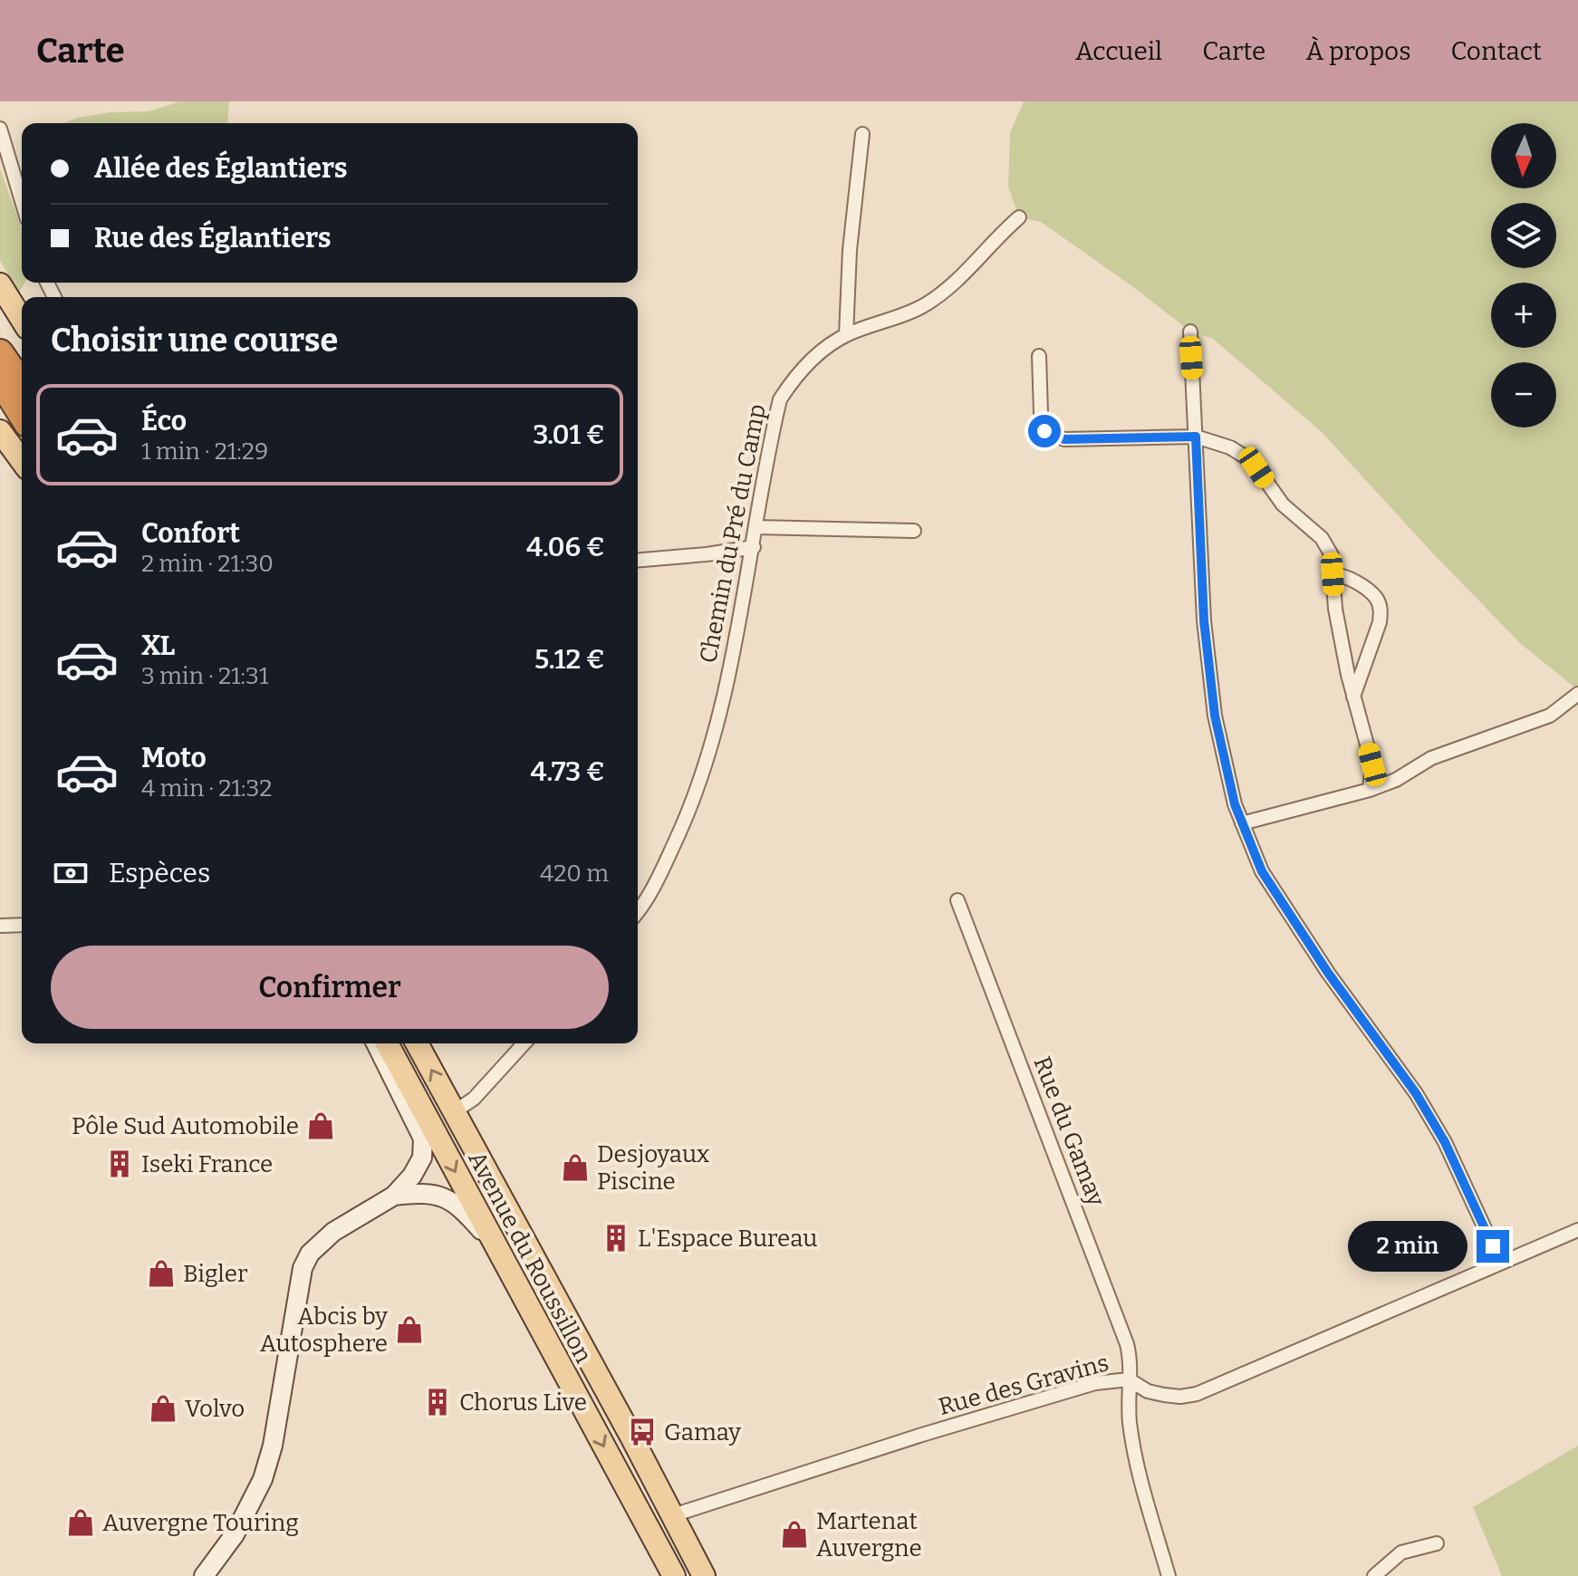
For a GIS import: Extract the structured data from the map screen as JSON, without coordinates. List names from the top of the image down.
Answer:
{
  "streets": {
    "main road": ["Avenue du Roussillon"],
    "street": ["Chemin du Pré du Camp", "Rue du Gamay", "Rue des Gravins"]
  },
  "crossings": [
    ["Rue du Gamay", "Rue des Gravins"],
    ["Avenue du Roussillon", "Rue des Gravins"]
  ],
  "places": {
    "shop": [
      "Pôle Sud Automobile",
      "Desjoyaux Piscine",
      "Bigler",
      "Abcis by Autosphere",
      "Volvo",
      "Auvergne Touring",
      "Martenat Auvergne"
    ],
    "building": ["Iseki France", "L'Espace Bureau", "Chorus Live"],
    "bus stop": ["Gamay"]
  },
  "north": "bottom",
  "page": {
    "header": "Carte",
    "nav": [
      "Accueil",
      "Carte",
      "À propos",
      "Contact"
    ],
    "map_buttons": ["+", "−"],
    "banner": ["Allée des Églantiers", "Rue des Églantiers"],
    "heading": "Choisir une course",
    "list": [
      {
        "name": "Éco",
        "note": "1 min · 21:29",
        "value": "3.01 €"
      },
      {
        "name": "Confort",
        "note": "2 min · 21:30",
        "value": "4.06 €"
      },
      {
        "name": "XL",
        "note": "3 min · 21:31",
        "value": "5.12 €"
      },
      {
        "name": "Moto",
        "note": "4 min · 21:32",
        "value": "4.73 €"
      }
    ],
    "pay": ["Espèces", "420 m"],
    "buttons": "Confirmer",
    "bubble": "2 min"
  }
}
